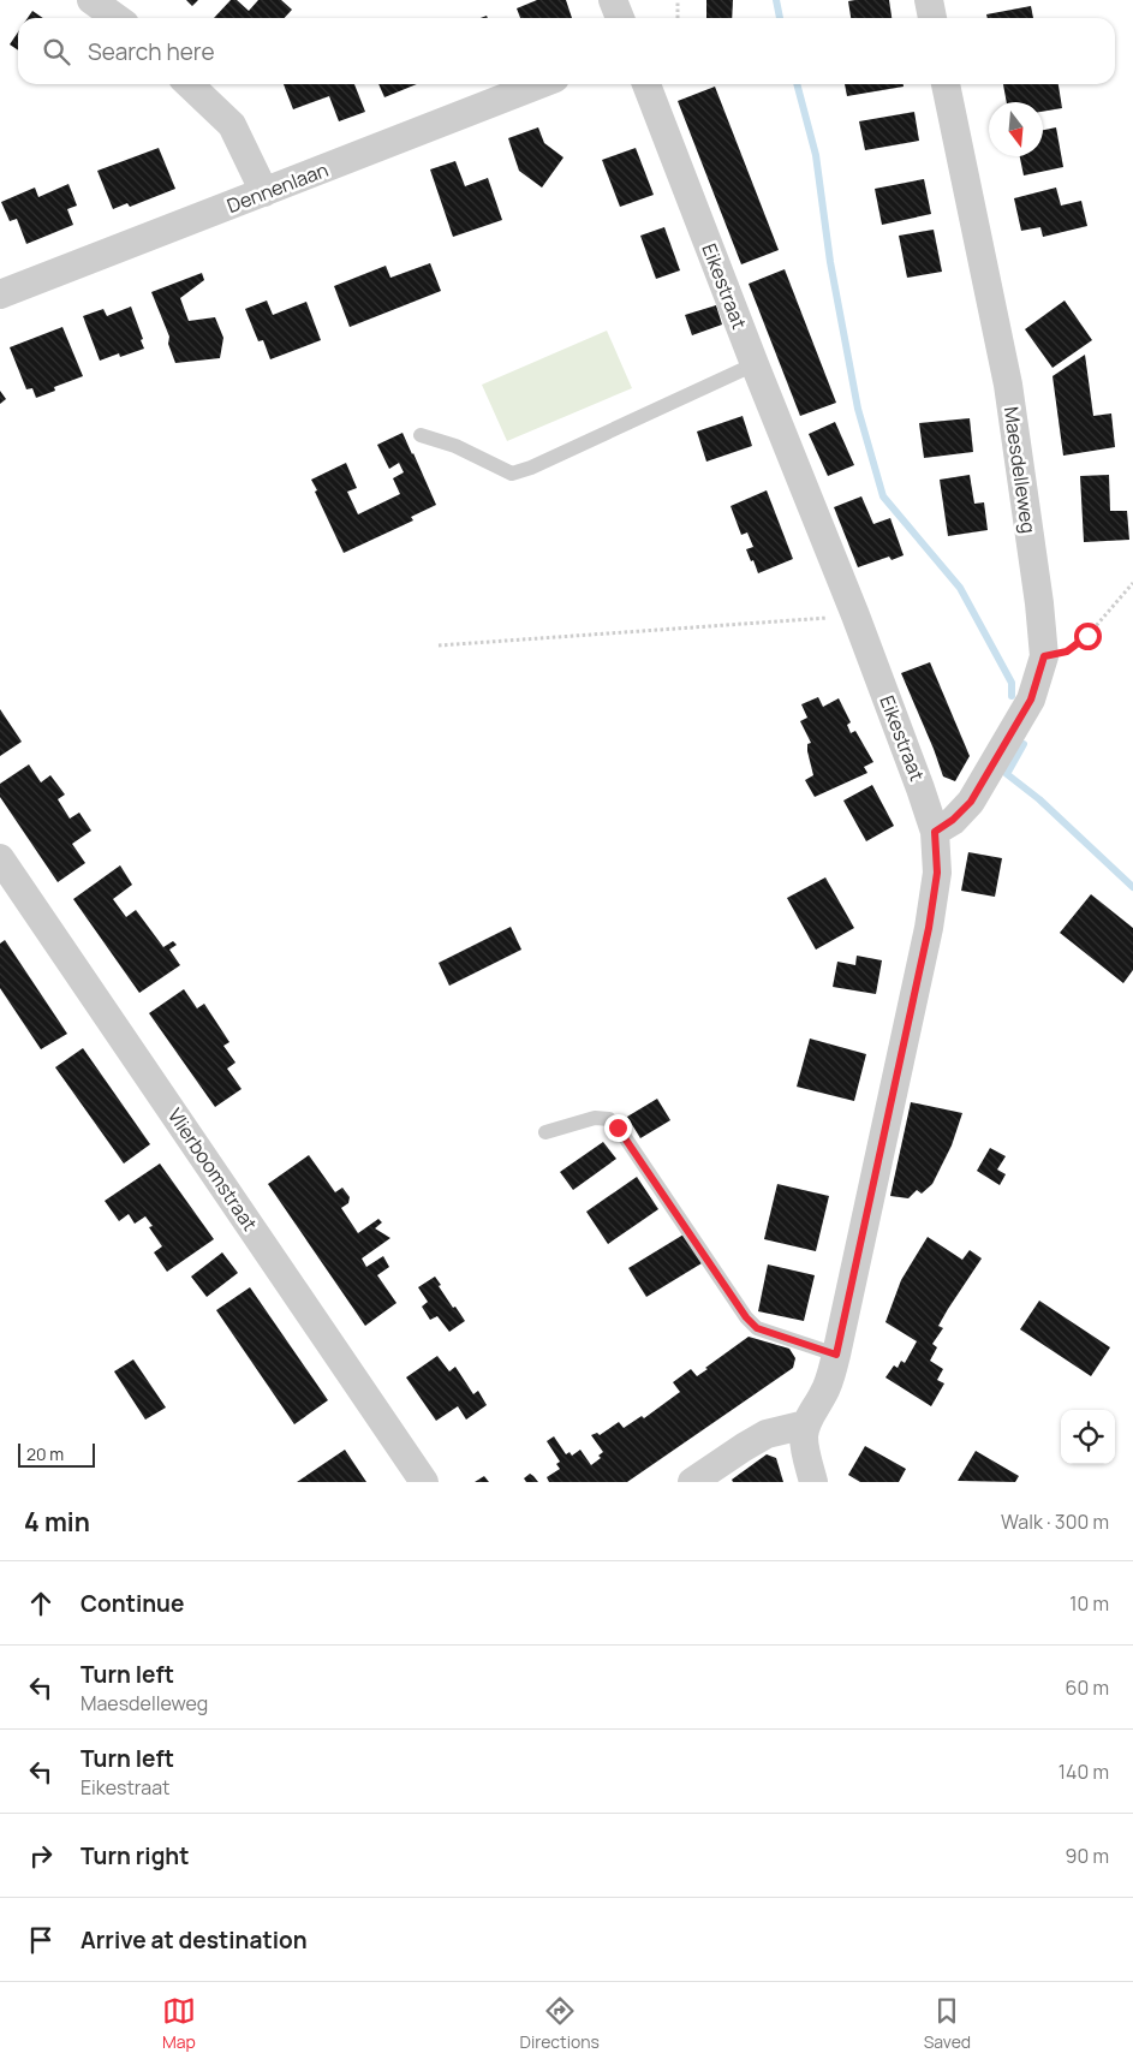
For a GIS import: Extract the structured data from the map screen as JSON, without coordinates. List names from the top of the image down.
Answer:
{
  "streets": {
    "street": [
      "Dennenlaan",
      "Eikestraat",
      "Maesdelleweg",
      "Vlierboomstraat"
    ]
  },
  "crossings": [
    ["Eikestraat", "Maesdelleweg"]
  ],
  "scale_bar": "20 m",
  "north": "bottom",
  "page": {
    "search": "Search here",
    "scale": "20 m",
    "heading": ["4 min", "Walk · 300 m"],
    "list": [
      ["Continue", "10 m"],
      ["Turn left", "Maesdelleweg", "60 m"],
      ["Turn left", "Eikestraat", "140 m"],
      ["Turn right", "90 m"],
      "Arrive at destination"
    ],
    "nav": ["Map", "Directions", "Saved"]
  }
}
